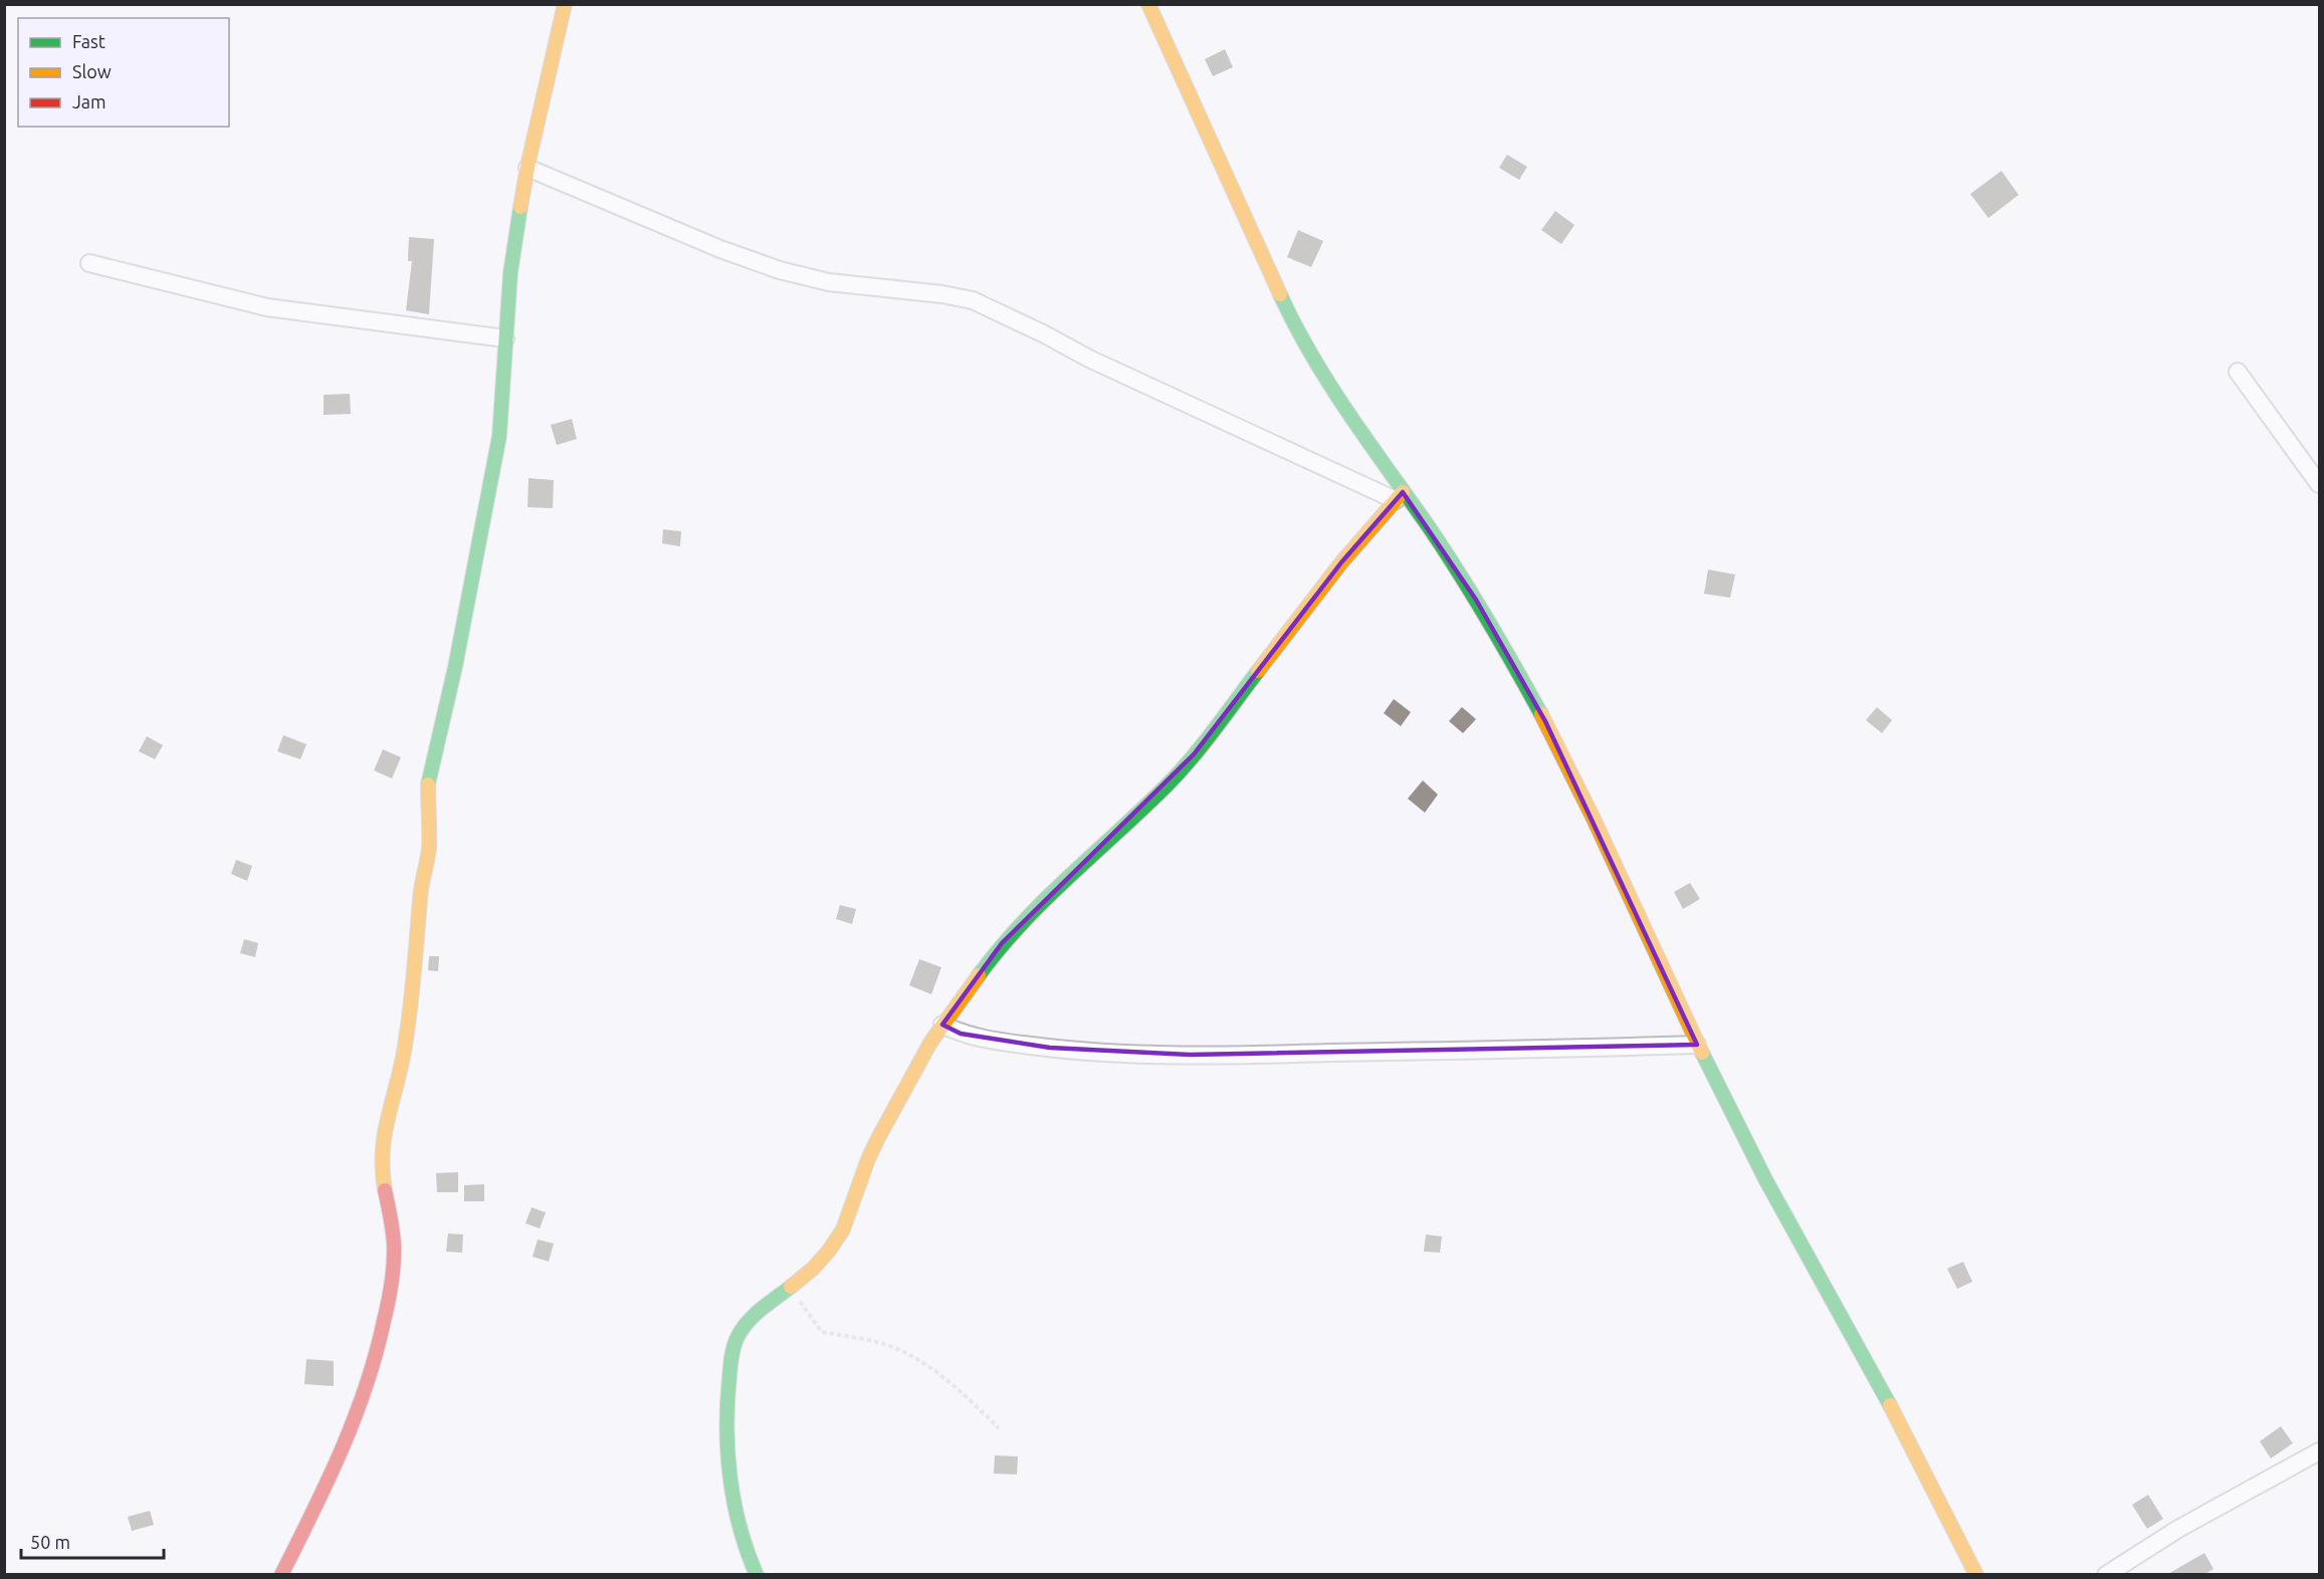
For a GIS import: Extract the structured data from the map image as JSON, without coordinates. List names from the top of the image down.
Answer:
{
  "legend": ["Fast", "Slow", "Jam"],
  "scale_bar": "50 m"
}
